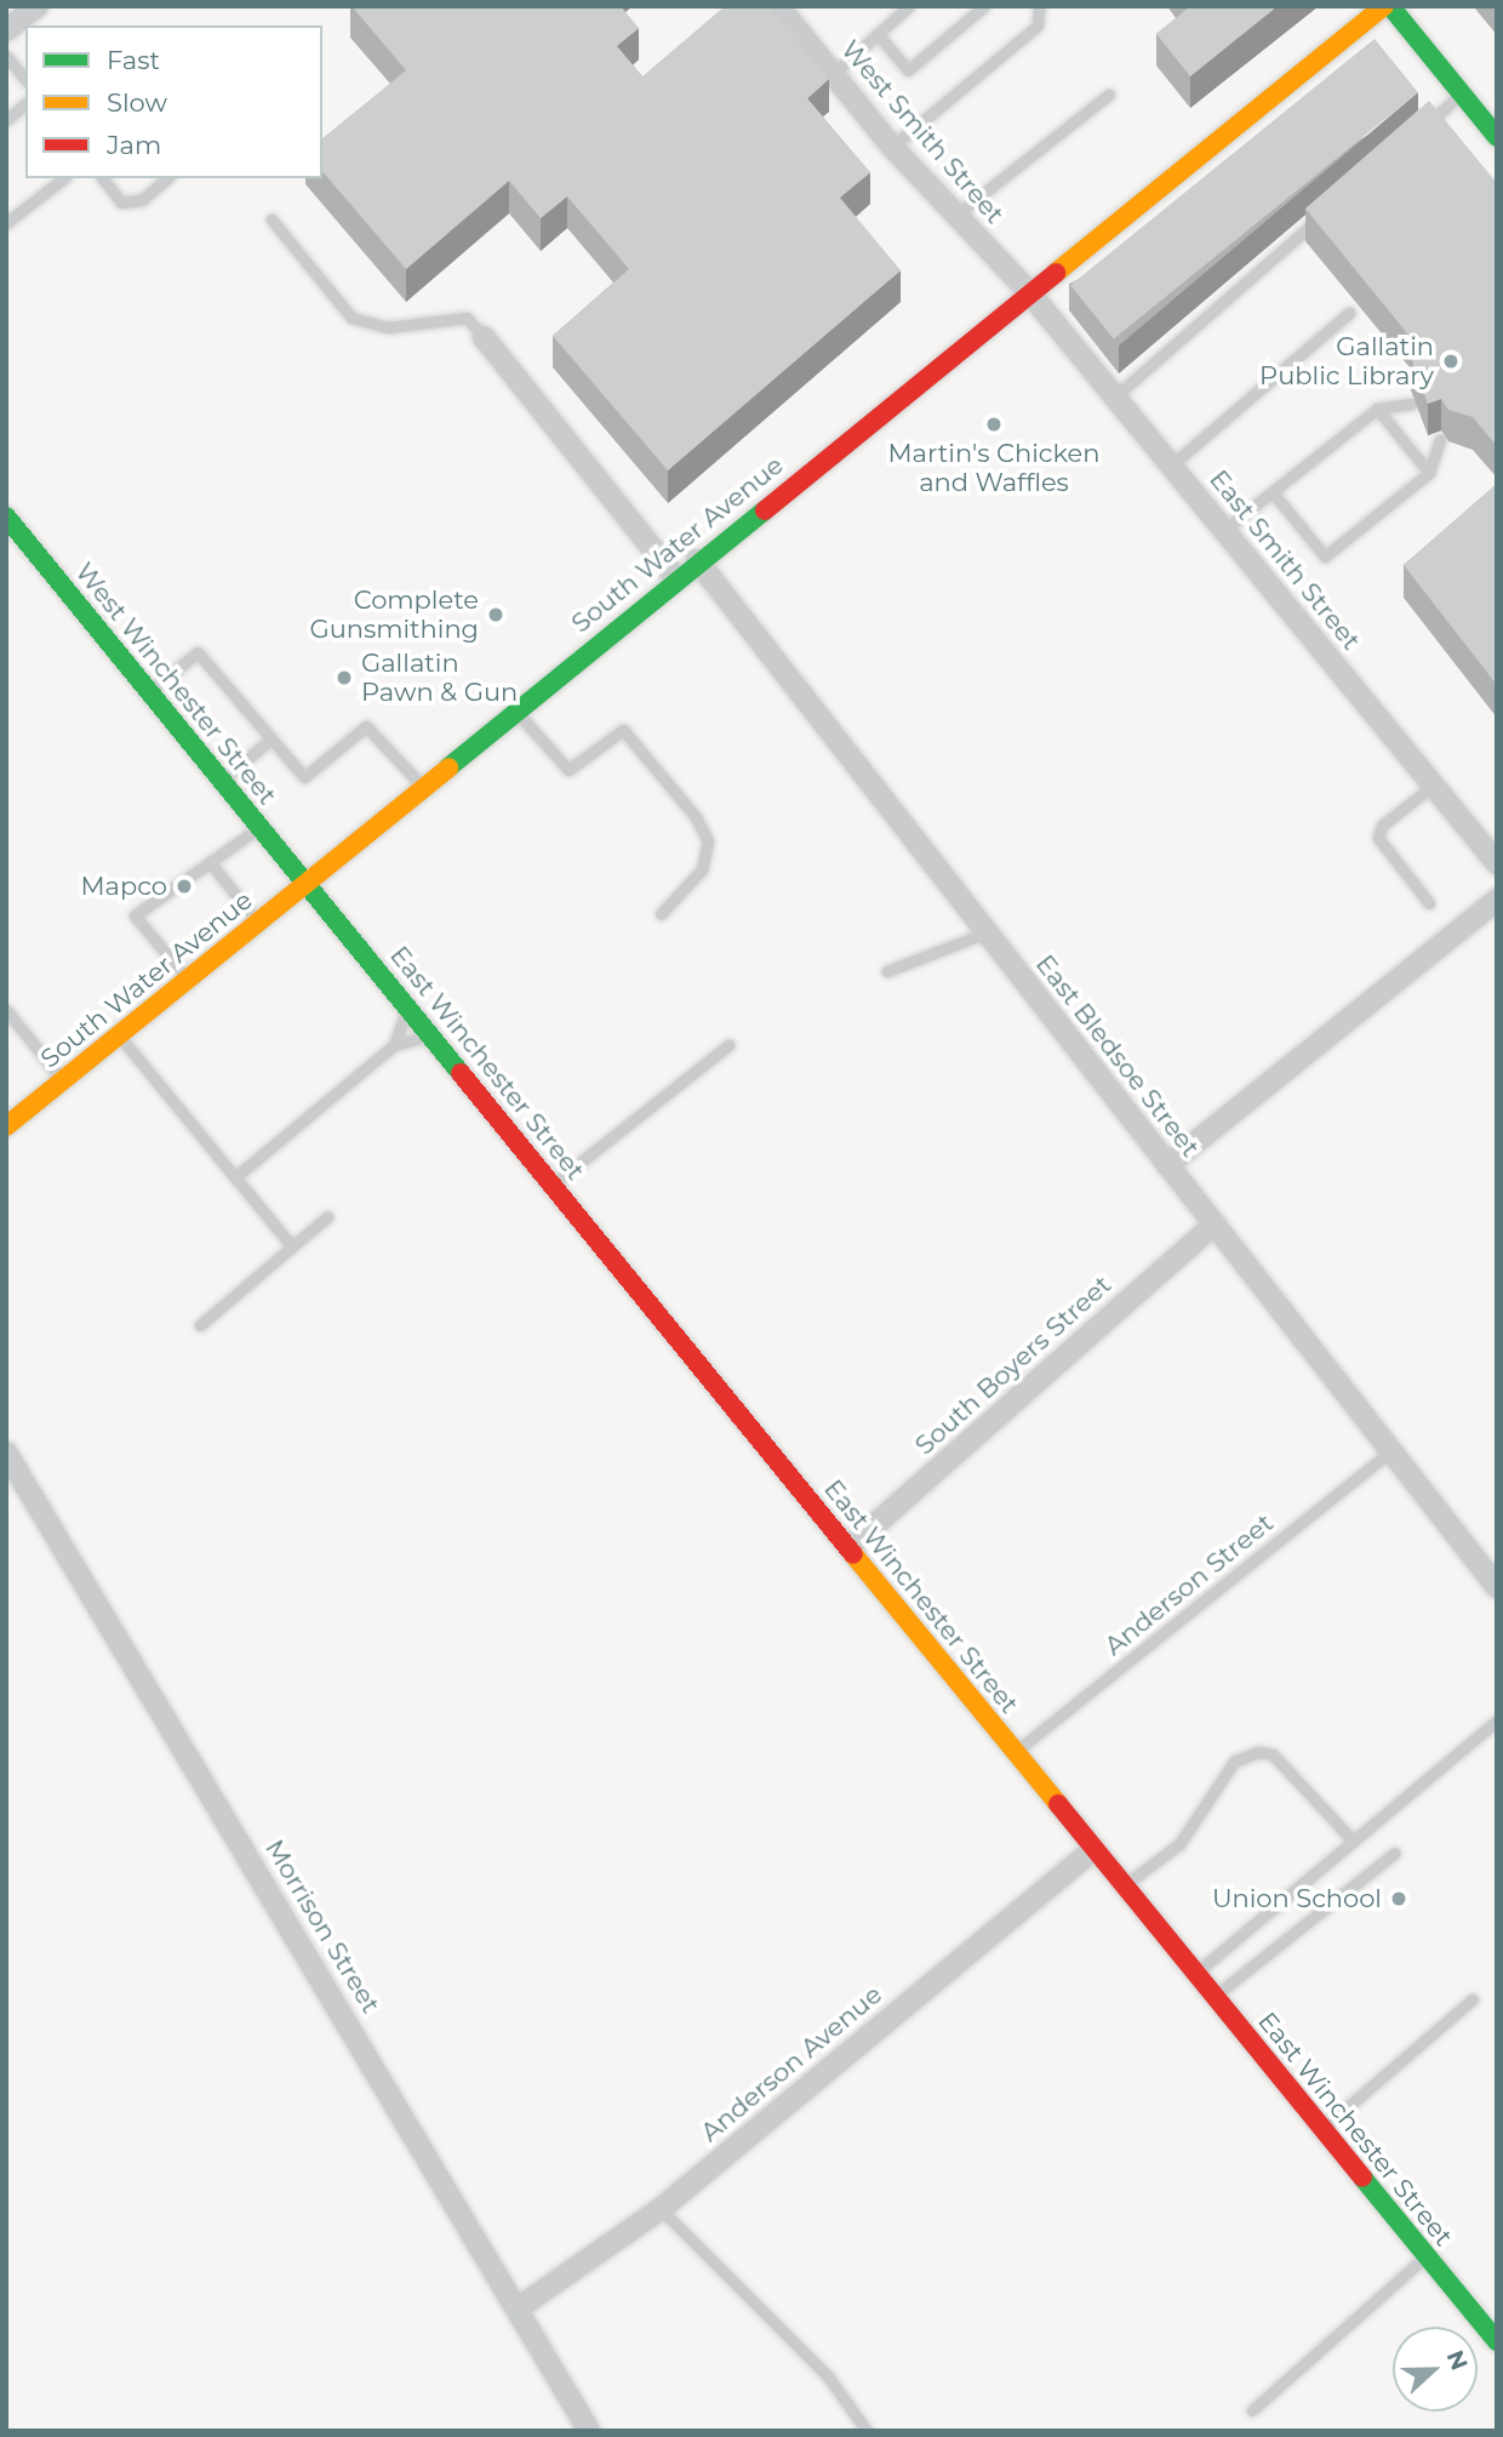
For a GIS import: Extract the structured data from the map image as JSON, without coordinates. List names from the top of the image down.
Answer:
{
  "streets": {
    "street": [
      "West Smith Street",
      "South Water Avenue",
      "East Smith Street",
      "West Winchester Street",
      "East Bledsoe Street",
      "East Winchester Street",
      "South Boyers Street",
      "Morrison Street",
      "Anderson Avenue"
    ],
    "lane": ["Anderson Street"]
  },
  "crossings": [
    ["West Smith Street", "South Water Avenue"],
    ["West Smith Street", "East Smith Street"],
    ["South Water Avenue", "East Smith Street"],
    ["South Water Avenue", "West Winchester Street"],
    ["South Water Avenue", "East Bledsoe Street"],
    ["South Water Avenue", "East Winchester Street"],
    ["West Winchester Street", "East Winchester Street"],
    ["East Bledsoe Street", "South Boyers Street"],
    ["East Bledsoe Street", "Anderson Street"],
    ["East Winchester Street", "South Boyers Street"],
    ["East Winchester Street", "Anderson Street"],
    ["East Winchester Street", "Anderson Avenue"],
    ["Morrison Street", "Anderson Avenue"]
  ],
  "places": [
    "Gallatin Public Library",
    "Martin's Chicken and Waffles",
    "Complete Gunsmithing",
    "Gallatin Pawn & Gun",
    "Mapco",
    "Union School"
  ],
  "legend": ["Fast", "Slow", "Jam"],
  "north": "right"
}
